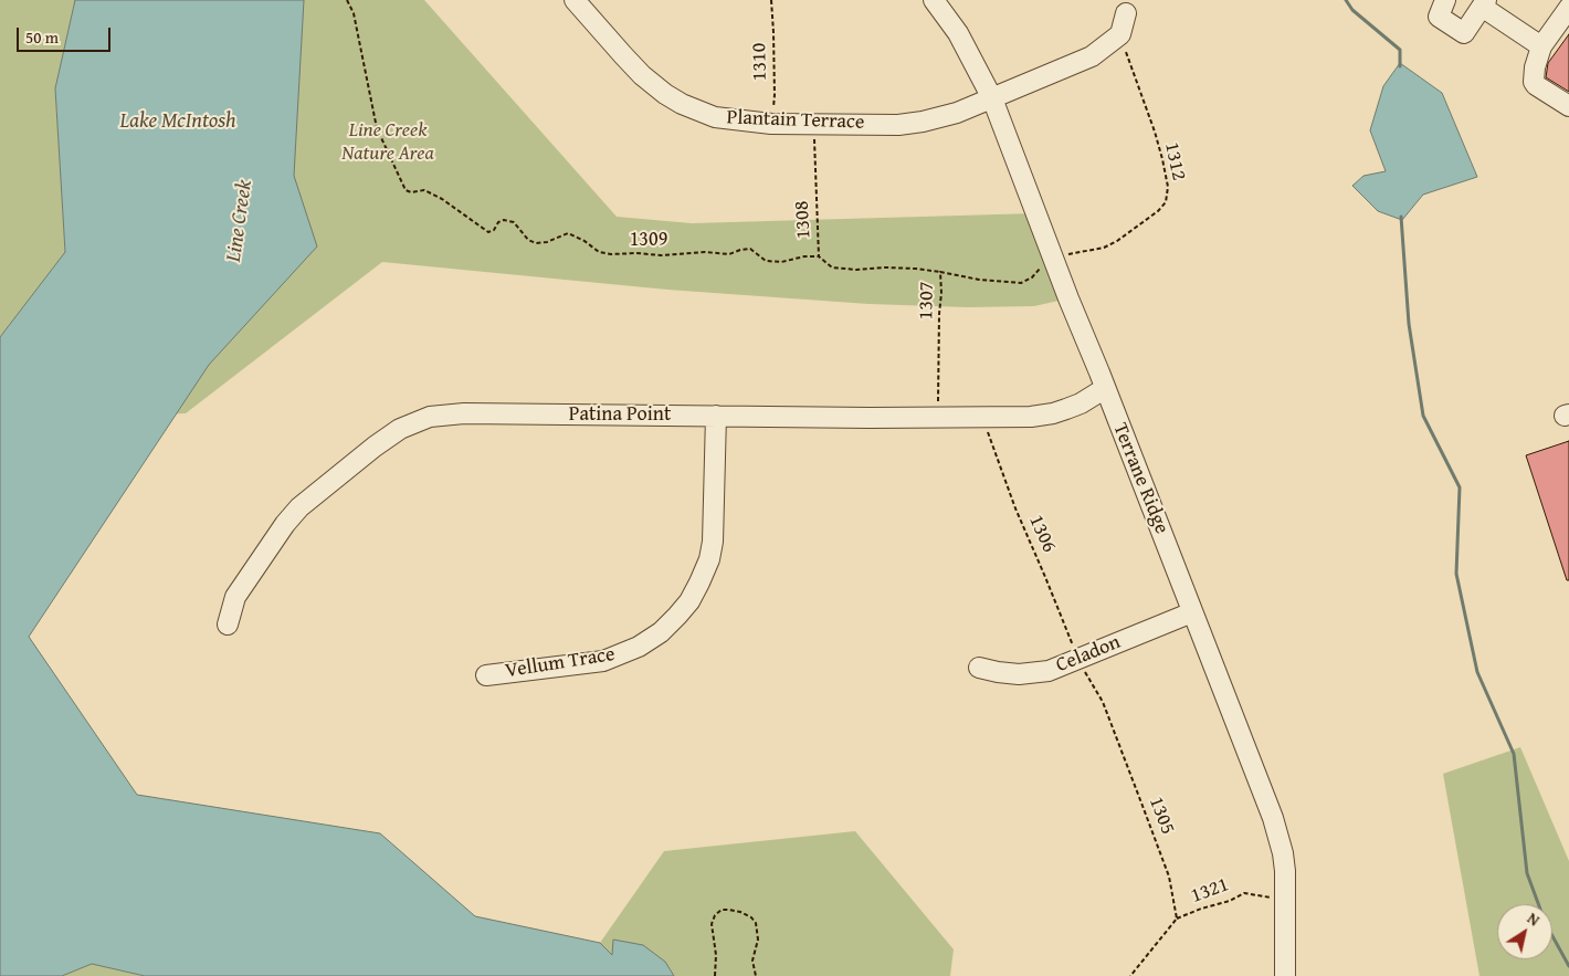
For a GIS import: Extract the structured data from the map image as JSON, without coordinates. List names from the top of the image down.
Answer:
{
  "streets": {
    "street": [
      "Plantain Terrace",
      "Patina Point",
      "Terrane Ridge",
      "Celadon",
      "Vellum Trace"
    ],
    "path": [
      "1310",
      "1312",
      "1308",
      "1309",
      "1307",
      "1306",
      "1305",
      "1321"
    ]
  },
  "crossings": [
    ["1310", "Plantain Terrace"],
    ["Plantain Terrace", "1312"],
    ["Plantain Terrace", "1308"],
    ["Plantain Terrace", "Terrane Ridge"],
    ["1312", "1307"],
    ["1312", "Terrane Ridge"],
    ["1308", "1309"],
    ["1308", "1307"],
    ["1307", "Patina Point"],
    ["1307", "Terrane Ridge"],
    ["Patina Point", "Terrane Ridge"],
    ["Patina Point", "1306"],
    ["Patina Point", "Vellum Trace"],
    ["Terrane Ridge", "Celadon"],
    ["Terrane Ridge", "1321"],
    ["1306", "Celadon"],
    ["1306", "1305"],
    ["Celadon", "1305"],
    ["1305", "1321"]
  ],
  "water": ["Lake McIntosh", "Line Creek"],
  "parks": ["Line Creek Nature Area"],
  "scale_bar": "50 m",
  "north": "top right"
}
